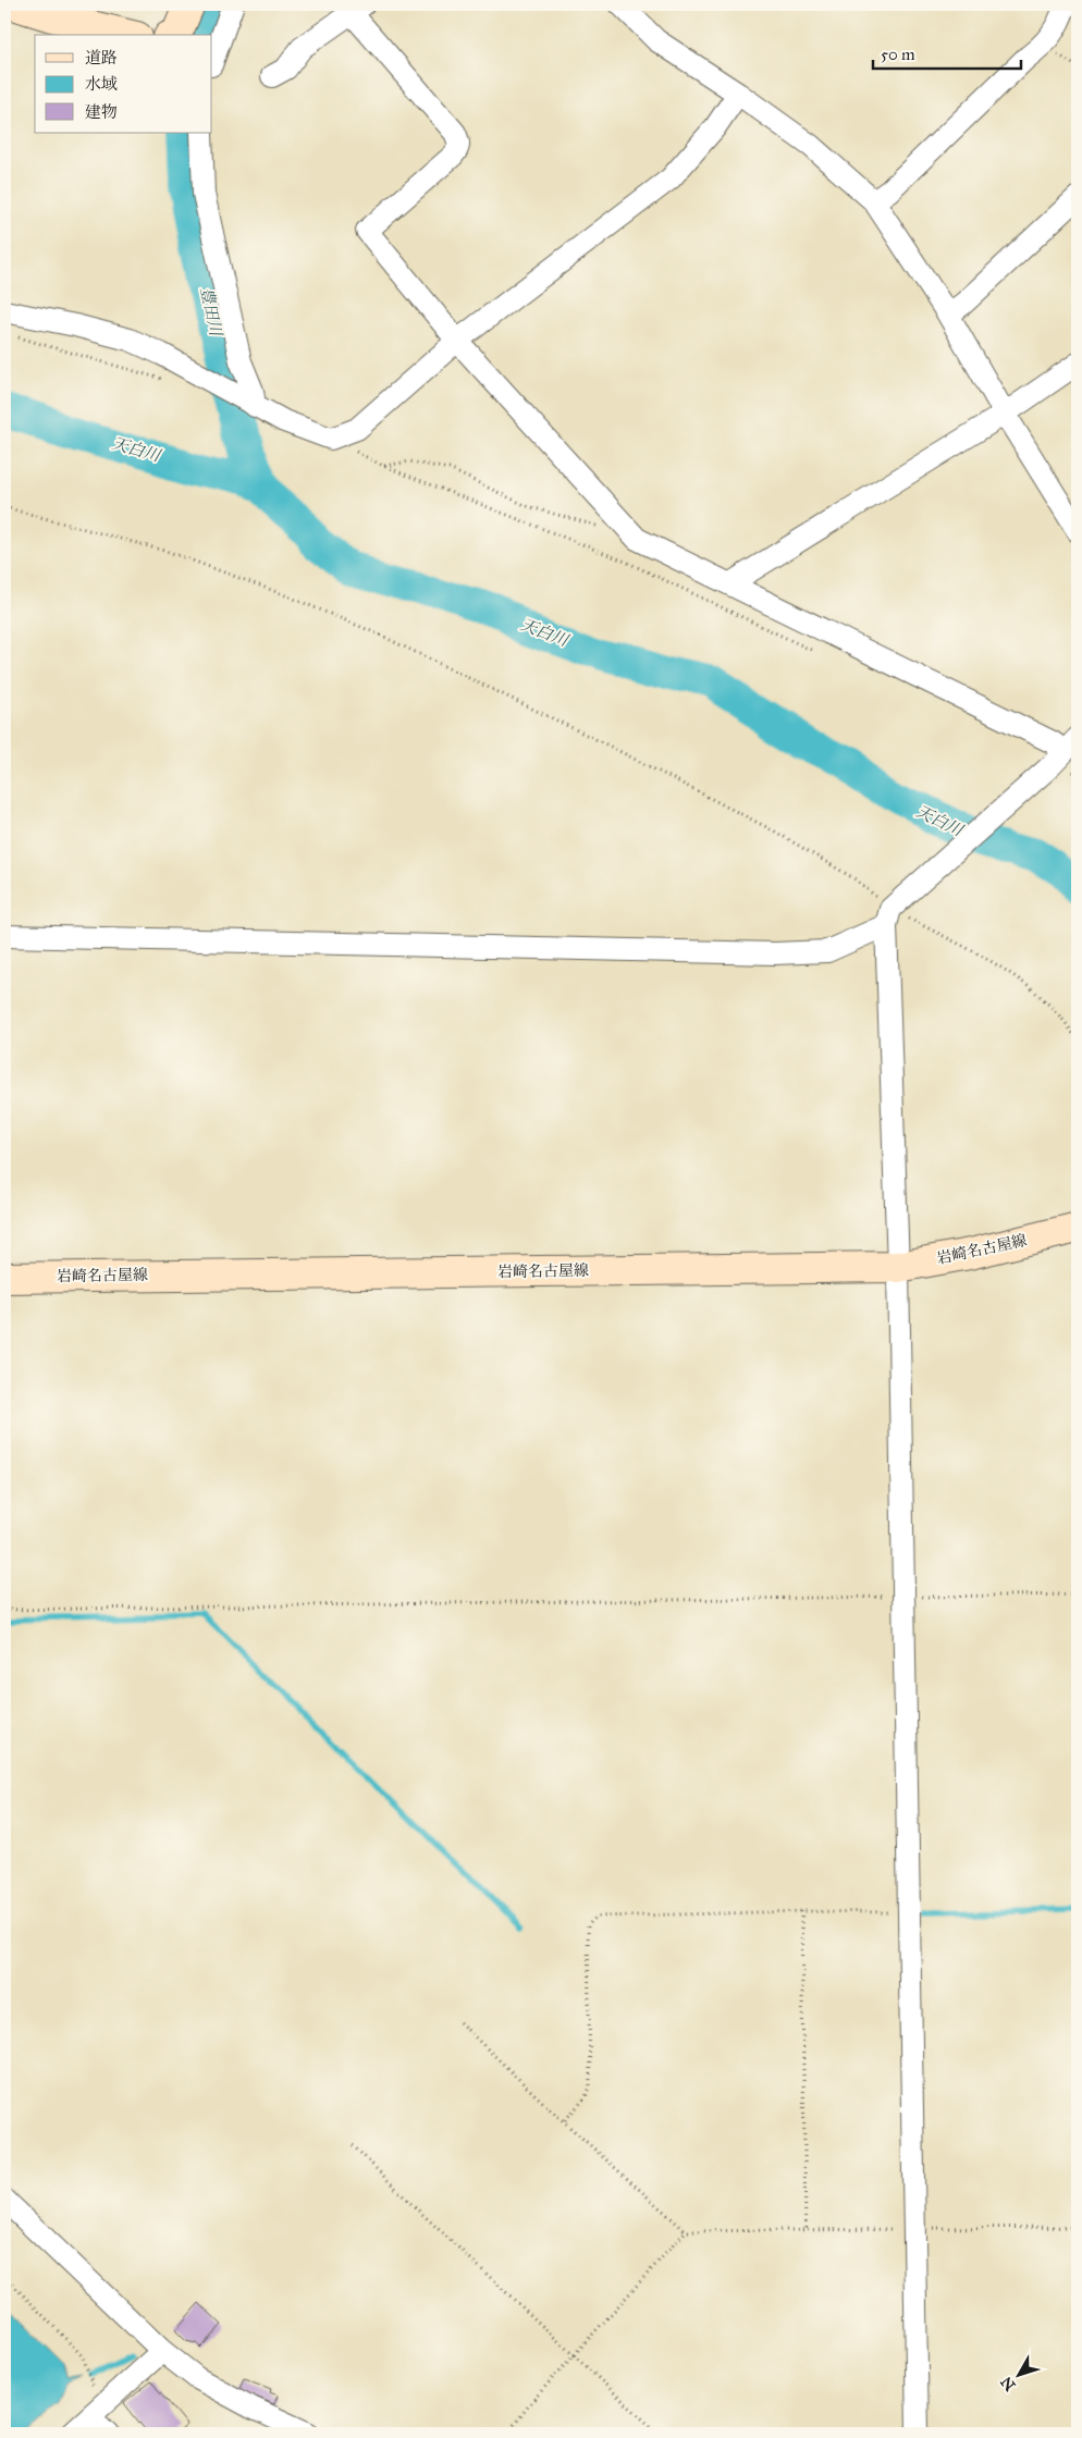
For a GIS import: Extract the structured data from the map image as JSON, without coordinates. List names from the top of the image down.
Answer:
{
  "streets": {
    "main road": ["岩崎名古屋線"]
  },
  "water": ["豊田川", "天白川"],
  "legend": ["道路", "水域", "建物"],
  "scale_bar": "50 m",
  "north": "bottom left"
}
